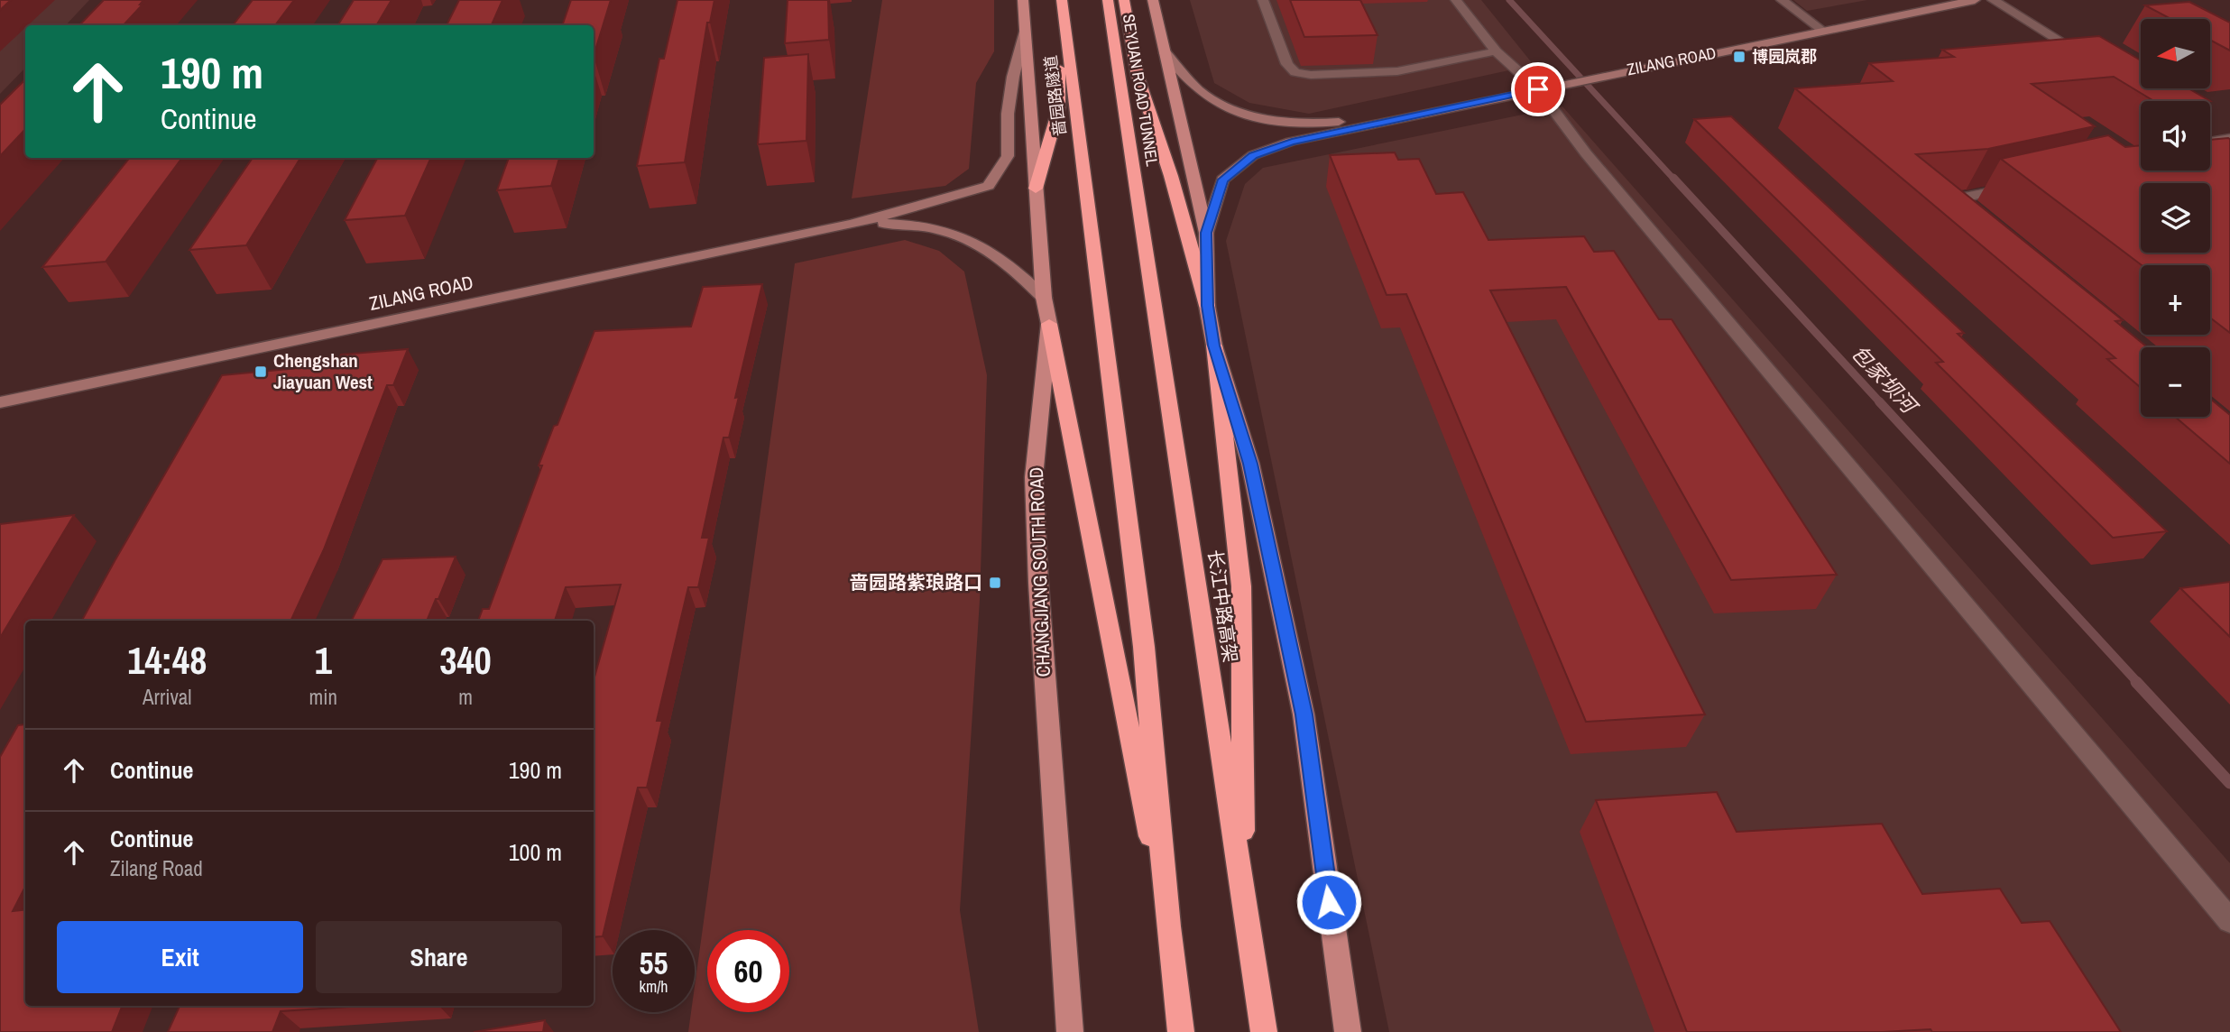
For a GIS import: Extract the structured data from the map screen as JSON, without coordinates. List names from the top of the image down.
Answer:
{
  "streets": {
    "highway": ["SEYUAN ROAD TUNNEL", "啬园路隧道", "长江中路高架"],
    "main road": ["CHANGJIANG SOUTH ROAD"],
    "street": ["ZILANG ROAD"]
  },
  "crossings": [
    ["SEYUAN ROAD TUNNEL", "长江中路高架"]
  ],
  "water": ["包家坝河"],
  "places": {
    "transit": ["博园岚郡", "Chengshan Jiayuan West", "啬园路紫琅路口"]
  },
  "north": "left",
  "page": {
    "map_buttons": ["+", "−"],
    "turn": ["190 m", "Continue"],
    "eta": [
      "14:48",
      "Arrival",
      "1",
      "min",
      "340",
      "m"
    ],
    "list": [
      {
        "name": "Continue",
        "value": "190 m"
      },
      {
        "name": "Continue",
        "note": "Zilang Road",
        "value": "100 m"
      }
    ],
    "buttons": ["Exit", "Share"],
    "speed": "55 km/h",
    "limit": "60"
  }
}
